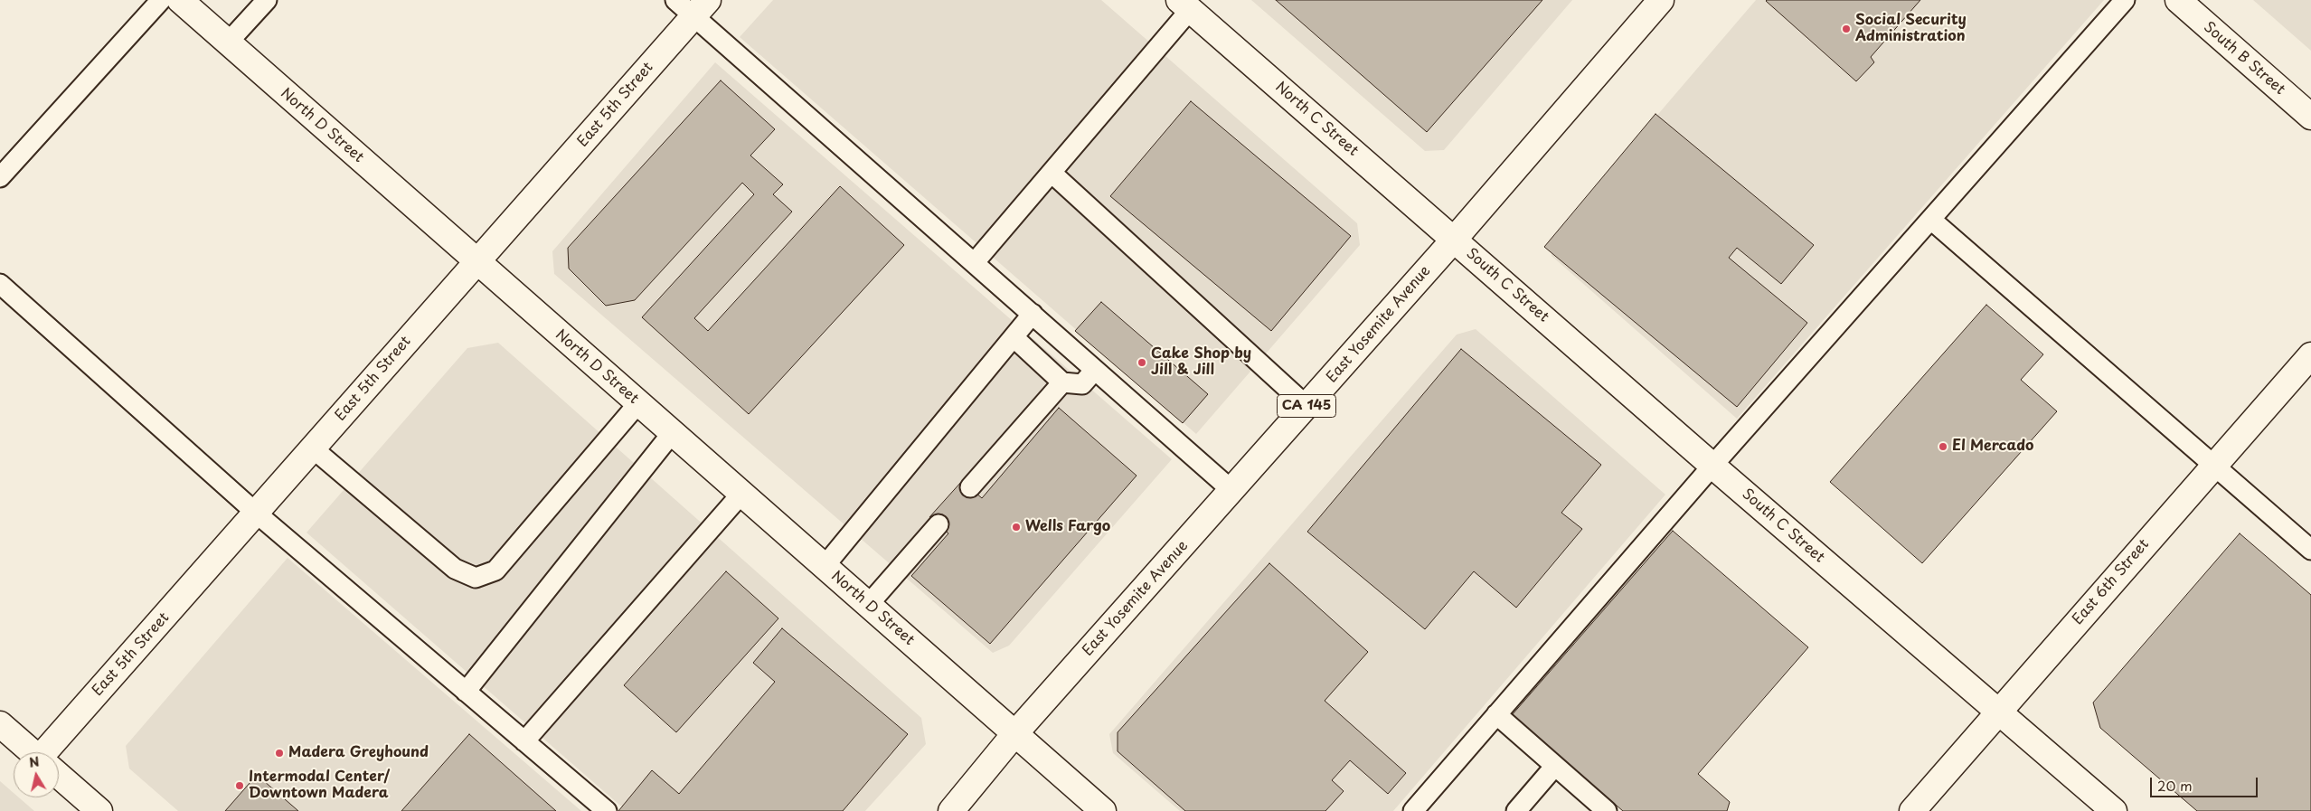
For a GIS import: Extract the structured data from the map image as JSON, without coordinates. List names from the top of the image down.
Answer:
{
  "streets": {
    "street": [
      "South B Street",
      "East 5th Street",
      "North C Street",
      "North D Street",
      "South C Street",
      "East Yosemite Avenue",
      "CA 145",
      "East 6th Street"
    ]
  },
  "crossings": [
    ["East 5th Street", "North D Street"],
    ["North C Street", "South C Street"],
    ["North C Street", "East Yosemite Avenue"],
    ["North D Street", "East Yosemite Avenue"],
    ["South C Street", "East Yosemite Avenue"],
    ["South C Street", "East 6th Street"]
  ],
  "places": [
    "Social Security Administration",
    "Cake Shop by Jill & Jill",
    "El Mercado",
    "Wells Fargo",
    "Madera Greyhound",
    "Intermodal Center/ Downtown Madera"
  ],
  "scale_bar": "20 m",
  "north": "top"
}
